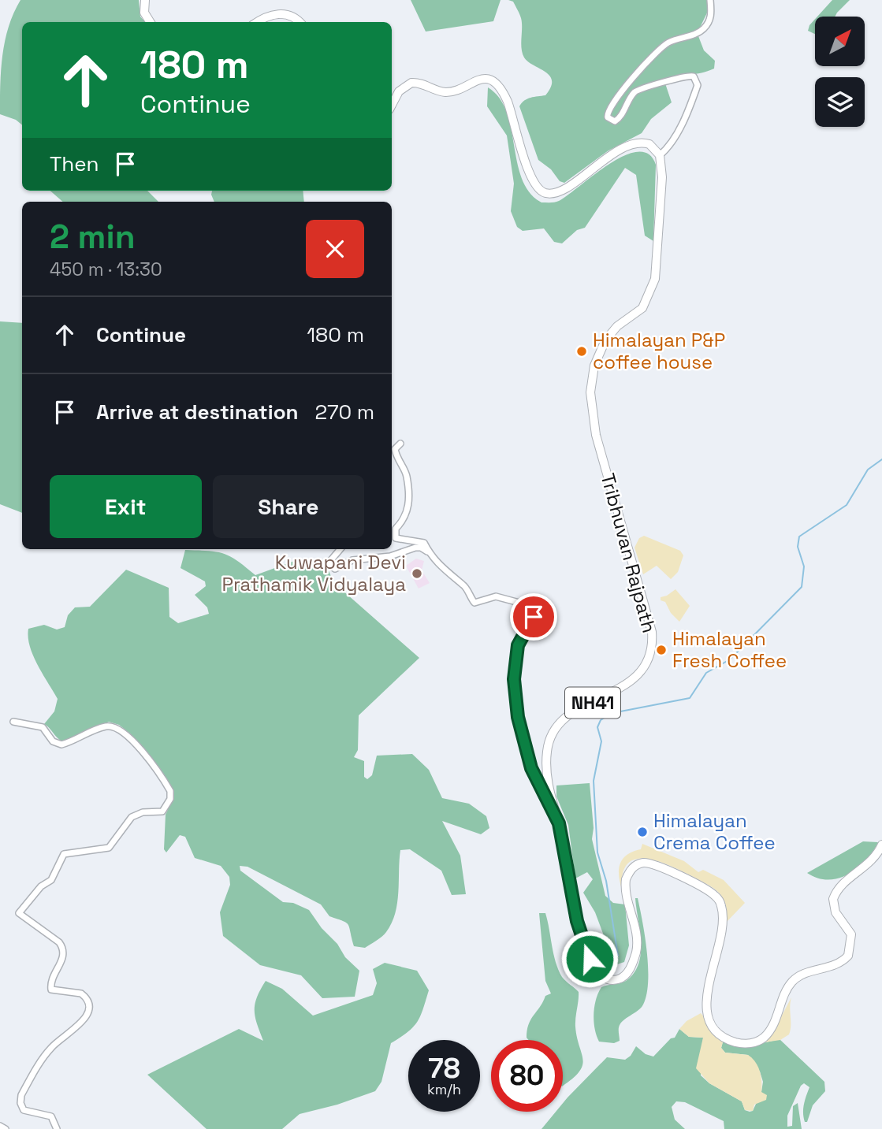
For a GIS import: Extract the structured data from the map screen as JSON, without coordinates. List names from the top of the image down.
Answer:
{
  "streets": {
    "highway": ["Tribhuvan Rajpath", "NH41"]
  },
  "places": [
    "Himalayan P&P coffee house",
    "Kuwapani Devi Prathamik Vidyalaya",
    "Himalayan Fresh Coffee",
    "Himalayan Crema Coffee"
  ],
  "north": "top right",
  "page": {
    "turn": ["180 m", "Continue"],
    "then": "Then",
    "heading": ["2 min", "450 m · 13:30"],
    "list": [
      {
        "name": "Continue",
        "value": "180 m"
      },
      {
        "name": "Arrive at destination",
        "value": "270 m"
      }
    ],
    "buttons": ["Exit", "Share"],
    "speed": "78 km/h",
    "limit": "80"
  }
}
